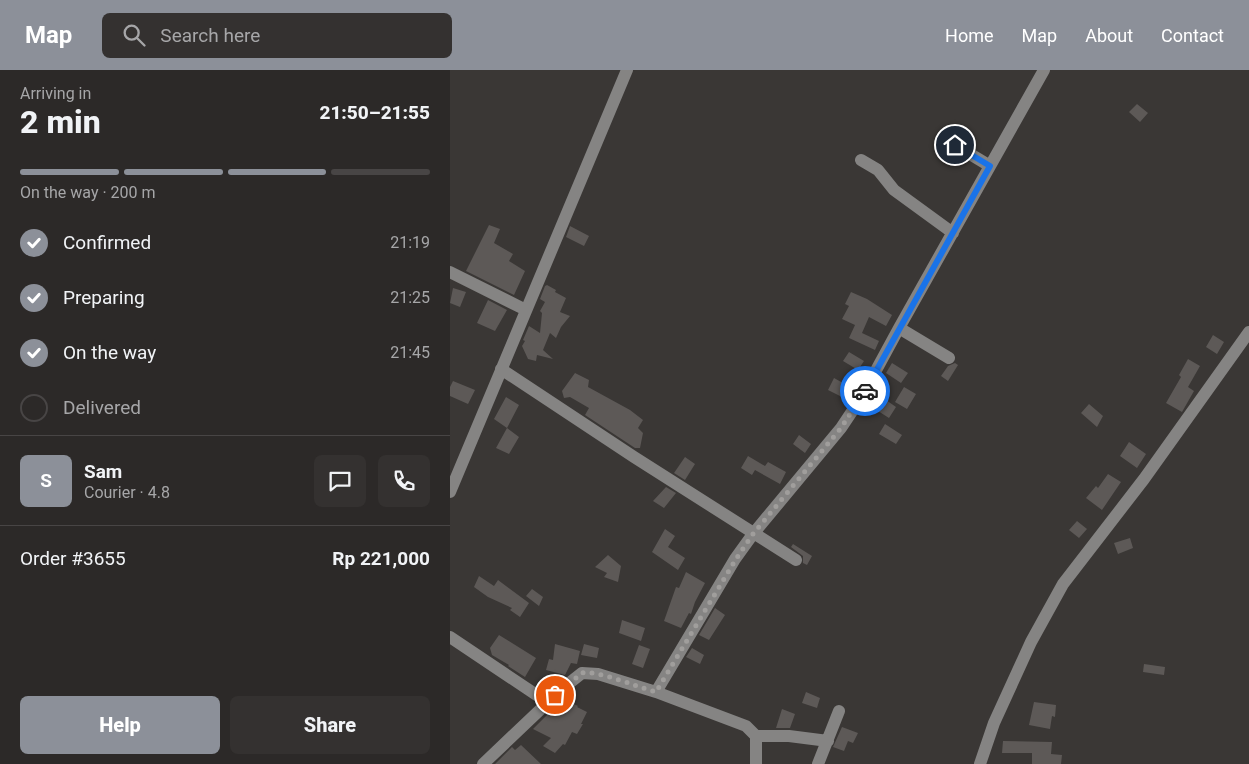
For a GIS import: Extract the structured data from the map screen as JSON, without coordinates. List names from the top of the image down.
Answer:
{
  "page": {
    "header": "Map",
    "search": "Search here",
    "nav": [
      "Home",
      "Map",
      "About",
      "Contact"
    ],
    "heading": ["2 min", "Arriving in", "21:50–21:55"],
    "panel": [
      "Sam",
      "Courier · 4.8",
      "Order #3655",
      "Rp 221,000"
    ],
    "bar": "On the way · 200 m",
    "list": [
      ["Confirmed", "21:19"],
      ["Preparing", "21:25"],
      ["On the way", "21:45"],
      "Delivered"
    ],
    "round": "S",
    "buttons": ["Help", "Share"]
  }
}
